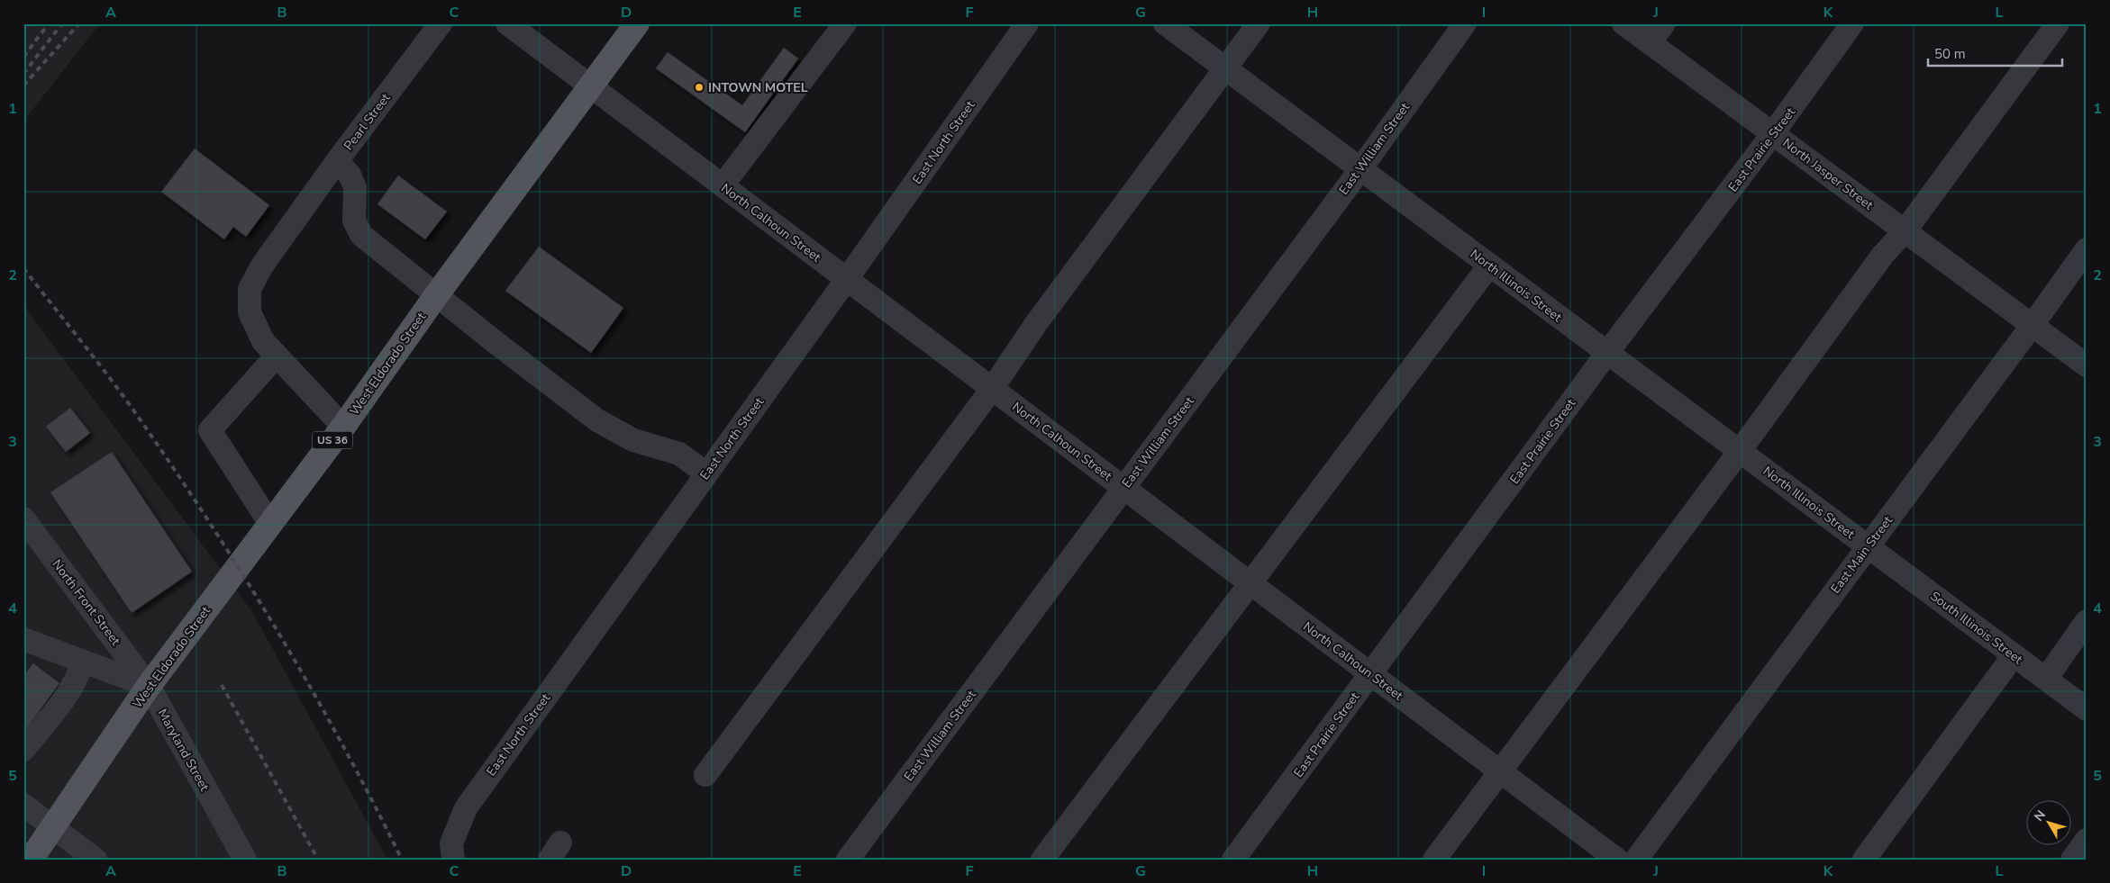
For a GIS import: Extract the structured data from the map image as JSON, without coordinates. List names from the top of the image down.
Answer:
{
  "streets": {
    "main road": ["West Eldorado Street", "US 36"],
    "street": [
      "Pearl Street",
      "East North Street",
      "East William Street",
      "East Prairie Street",
      "North Jasper Street",
      "North Calhoun Street",
      "North Illinois Street",
      "East Main Street",
      "North Front Street",
      "South Illinois Street",
      "Maryland Street"
    ]
  },
  "crossings": [
    ["Pearl Street", "West Eldorado Street"],
    ["East North Street", "North Calhoun Street"],
    ["East William Street", "North Calhoun Street"],
    ["East William Street", "North Illinois Street"],
    ["East Prairie Street", "North Jasper Street"],
    ["East Prairie Street", "North Calhoun Street"],
    ["East Prairie Street", "North Illinois Street"],
    ["North Jasper Street", "East Main Street"],
    ["North Calhoun Street", "West Eldorado Street"],
    ["North Illinois Street", "East Main Street"],
    ["North Illinois Street", "South Illinois Street"],
    ["West Eldorado Street", "North Front Street"],
    ["West Eldorado Street", "Maryland Street"],
    ["East Main Street", "South Illinois Street"],
    ["North Front Street", "Maryland Street"]
  ],
  "places": ["INTOWN MOTEL"],
  "scale_bar": "50 m",
  "north": "top left",
  "grid": {
    "columns": [
      "A",
      "B",
      "C",
      "D",
      "E",
      "F",
      "G",
      "H",
      "I",
      "J",
      "K",
      "L"
    ],
    "rows": [
      "1",
      "2",
      "3",
      "4",
      "5"
    ]
  }
}
